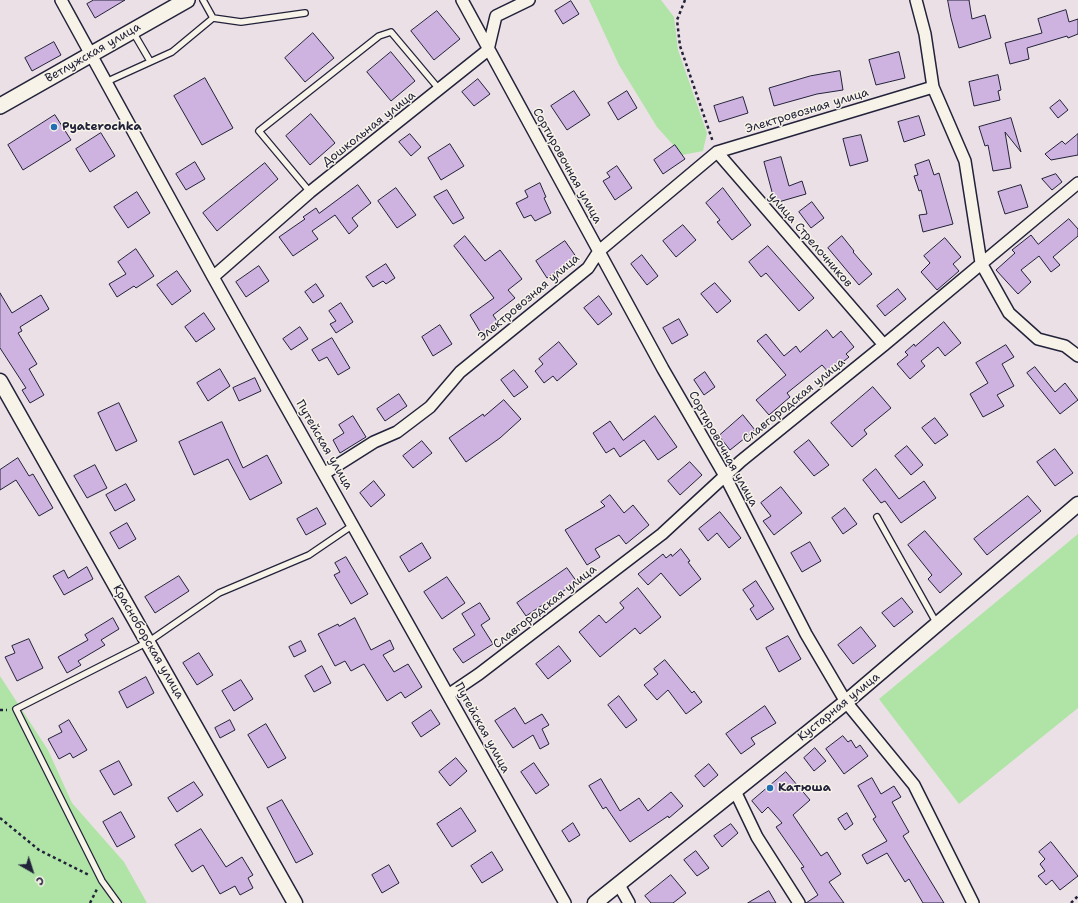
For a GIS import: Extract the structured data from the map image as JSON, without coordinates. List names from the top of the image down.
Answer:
{
  "streets": {
    "main road": ["Ветлужская улица"],
    "street": [
      "Электровозная улица",
      "Дошкольная улица",
      "Сортировочная улица",
      "улица Стрелочников",
      "Славгородская улица",
      "Путейская улица",
      "Красноборская улица",
      "Кустарная улица"
    ]
  },
  "crossings": [
    ["Ветлужская улица", "Путейская улица"],
    ["Электровозная улица", "Сортировочная улица"],
    ["Электровозная улица", "улица Стрелочников"],
    ["Электровозная улица", "Путейская улица"],
    ["Дошкольная улица", "Сортировочная улица"],
    ["Дошкольная улица", "Путейская улица"],
    ["Сортировочная улица", "Славгородская улица"],
    ["Сортировочная улица", "Кустарная улица"],
    ["улица Стрелочников", "Славгородская улица"],
    ["Славгородская улица", "Путейская улица"]
  ],
  "places": ["Pyaterochka", "Катюша"],
  "north": "bottom right"
}
